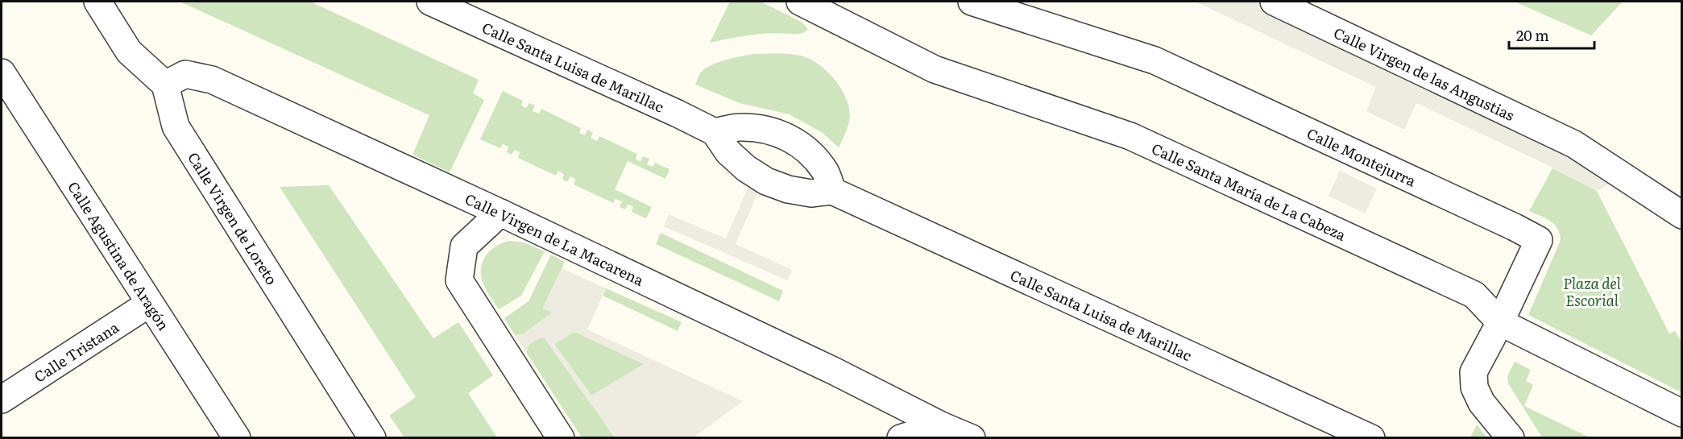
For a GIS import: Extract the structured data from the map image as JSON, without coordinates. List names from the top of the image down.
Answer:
{
  "streets": {
    "street": [
      "Calle Santa Luisa de Marillac",
      "Calle Virgen de las Angustias",
      "Calle Montejurra",
      "Calle Santa María de La Cabeza",
      "Calle Virgen de Loreto",
      "Calle Virgen de La Macarena",
      "Calle Agustina de Aragón",
      "Calle Tristana"
    ]
  },
  "crossings": [
    ["Calle Montejurra", "Calle Santa María de La Cabeza"],
    ["Calle Virgen de Loreto", "Calle Virgen de La Macarena"],
    ["Calle Agustina de Aragón", "Calle Tristana"]
  ],
  "parks": ["Plaza del Escorial"],
  "scale_bar": "20 m"
}
